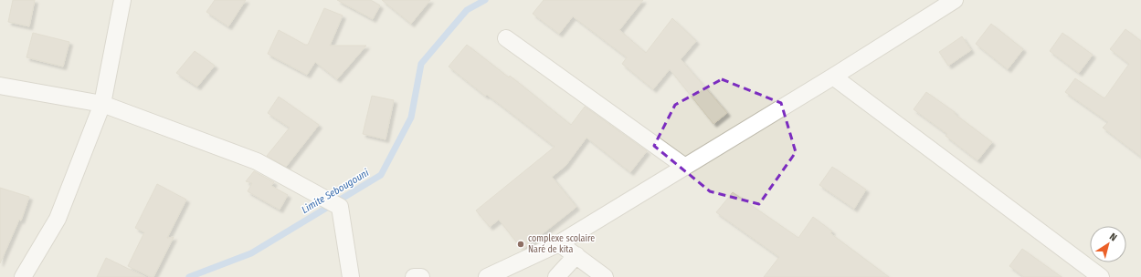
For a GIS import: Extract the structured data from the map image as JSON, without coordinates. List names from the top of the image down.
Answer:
{
  "water": ["Limite Sebougouni"],
  "places": ["complexe scolaire Naré de kita"],
  "north": "top right"
}
